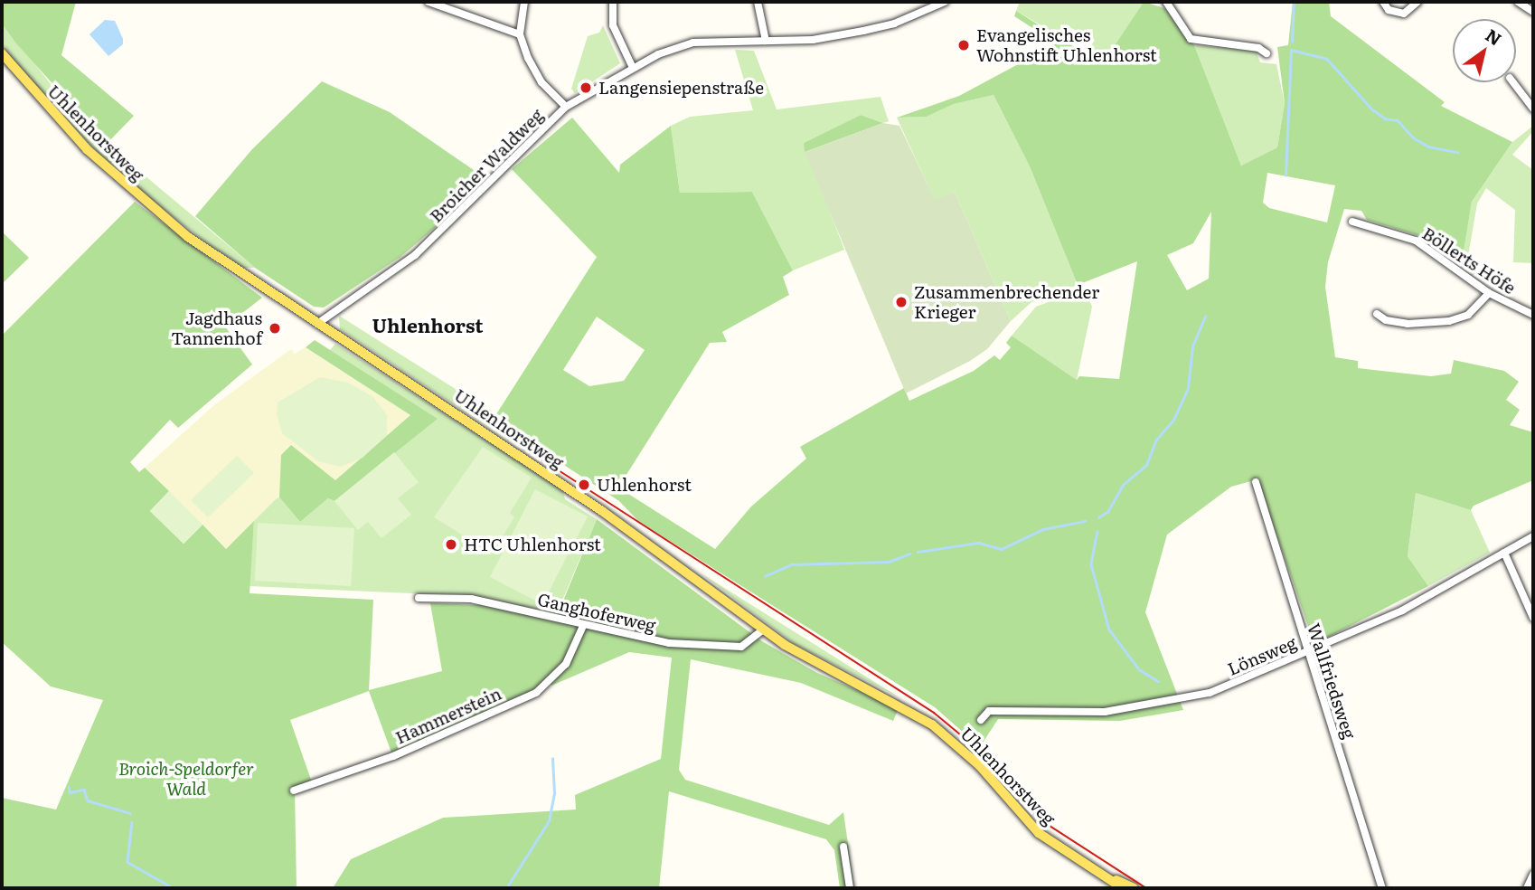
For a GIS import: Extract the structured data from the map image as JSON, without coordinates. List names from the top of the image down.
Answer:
{
  "streets": {
    "main road": ["Uhlenhorstweg"],
    "street": [
      "Broicher Waldweg",
      "Böllerts Höfe",
      "Ganghoferweg",
      "Lönsweg",
      "Wallfriedsweg",
      "Hammerstein"
    ]
  },
  "crossings": [
    ["Uhlenhorstweg", "Broicher Waldweg"],
    ["Uhlenhorstweg", "Ganghoferweg"],
    ["Ganghoferweg", "Hammerstein"],
    ["Lönsweg", "Wallfriedsweg"]
  ],
  "districts": ["Uhlenhorst"],
  "parks": ["Broich-Speldorfer Wald"],
  "places": [
    "Evangelisches Wohnstift Uhlenhorst",
    "Langensiepenstraße",
    "Zusammenbrechender Krieger",
    "Jagdhaus Tannenhof",
    "Uhlenhorst",
    "HTC Uhlenhorst"
  ],
  "north": "top right"
}
